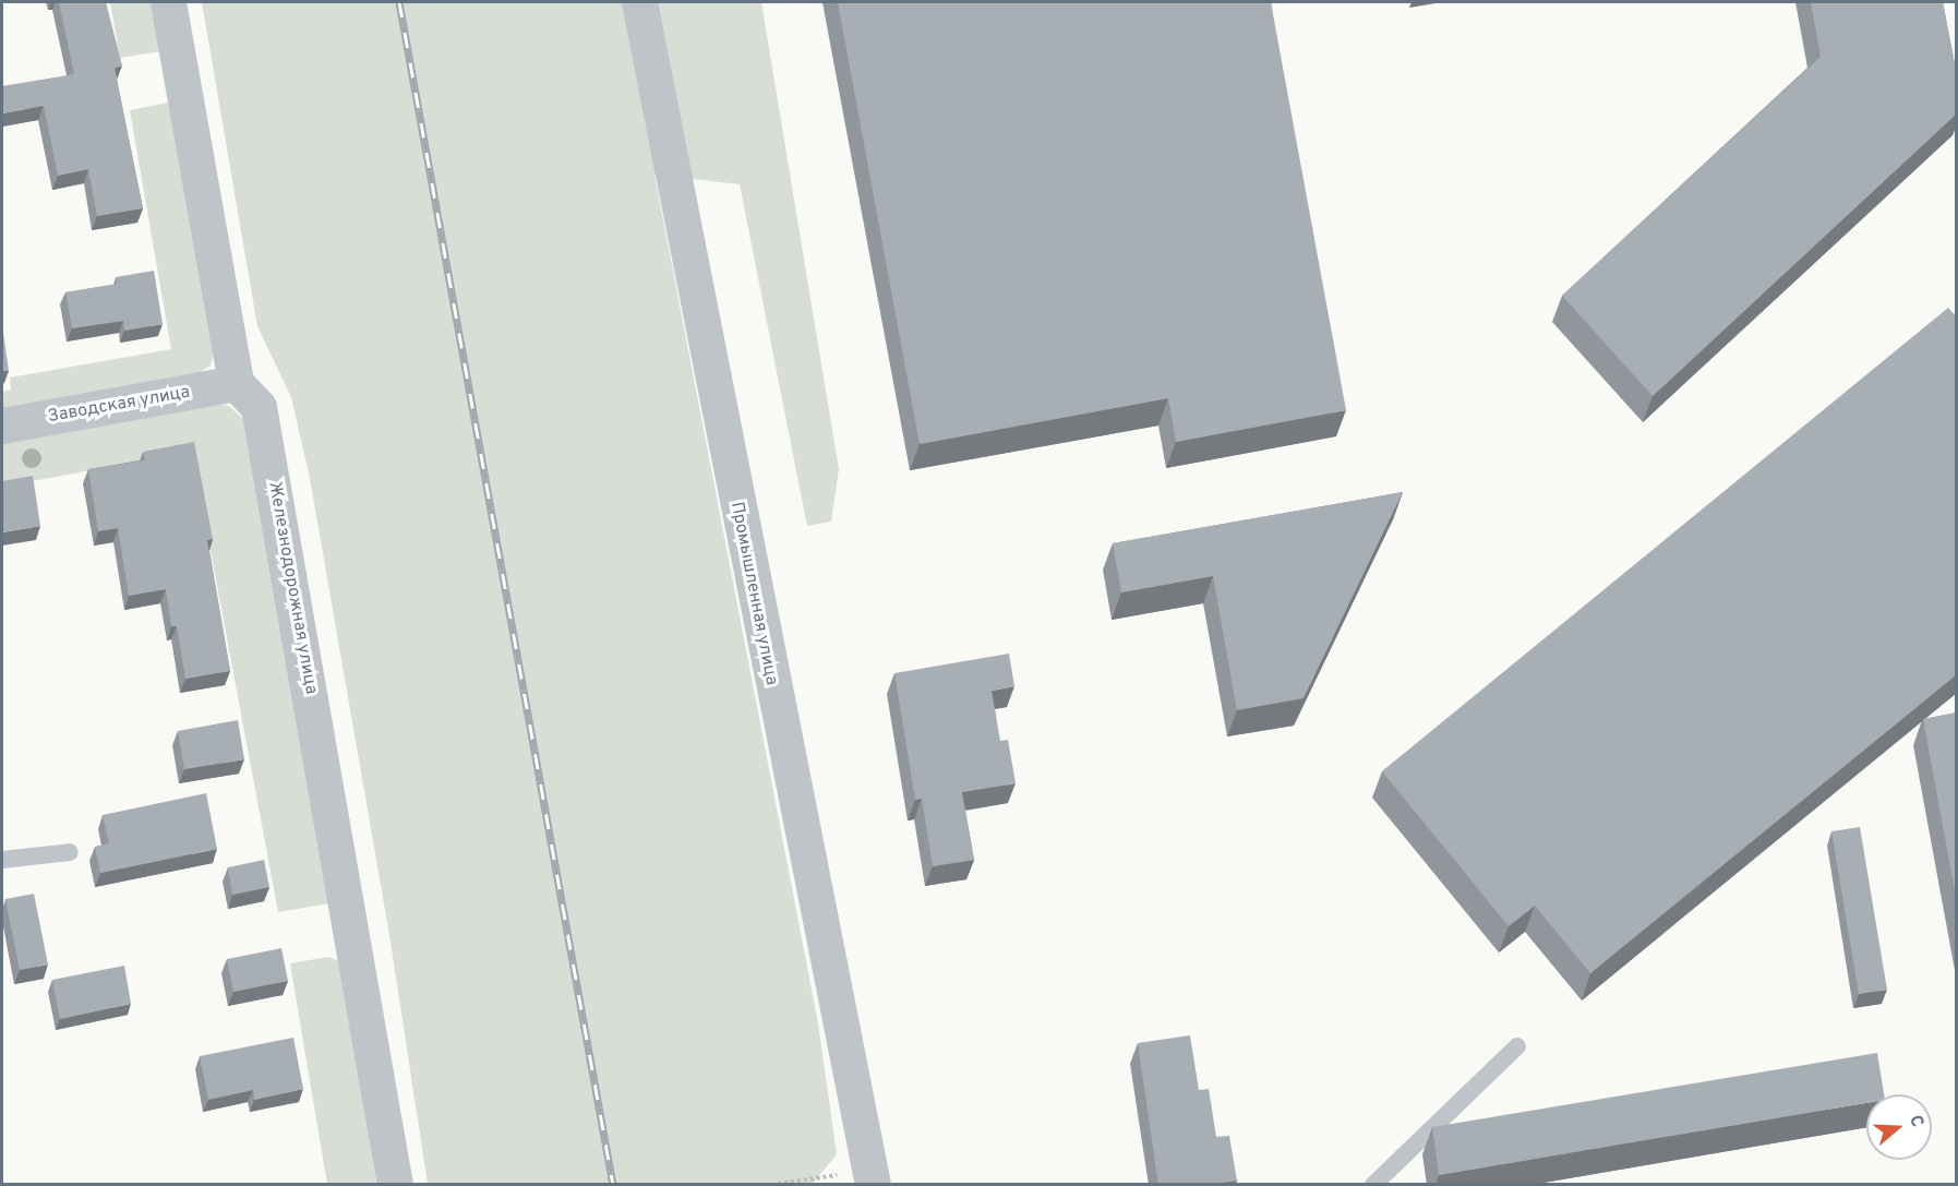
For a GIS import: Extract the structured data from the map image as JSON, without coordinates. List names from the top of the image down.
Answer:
{
  "streets": {
    "street": ["Заводская улица", "Железнодорожная улица", "Промышленная улица"]
  },
  "crossings": [
    ["Заводская улица", "Железнодорожная улица"]
  ],
  "north": "right"
}
